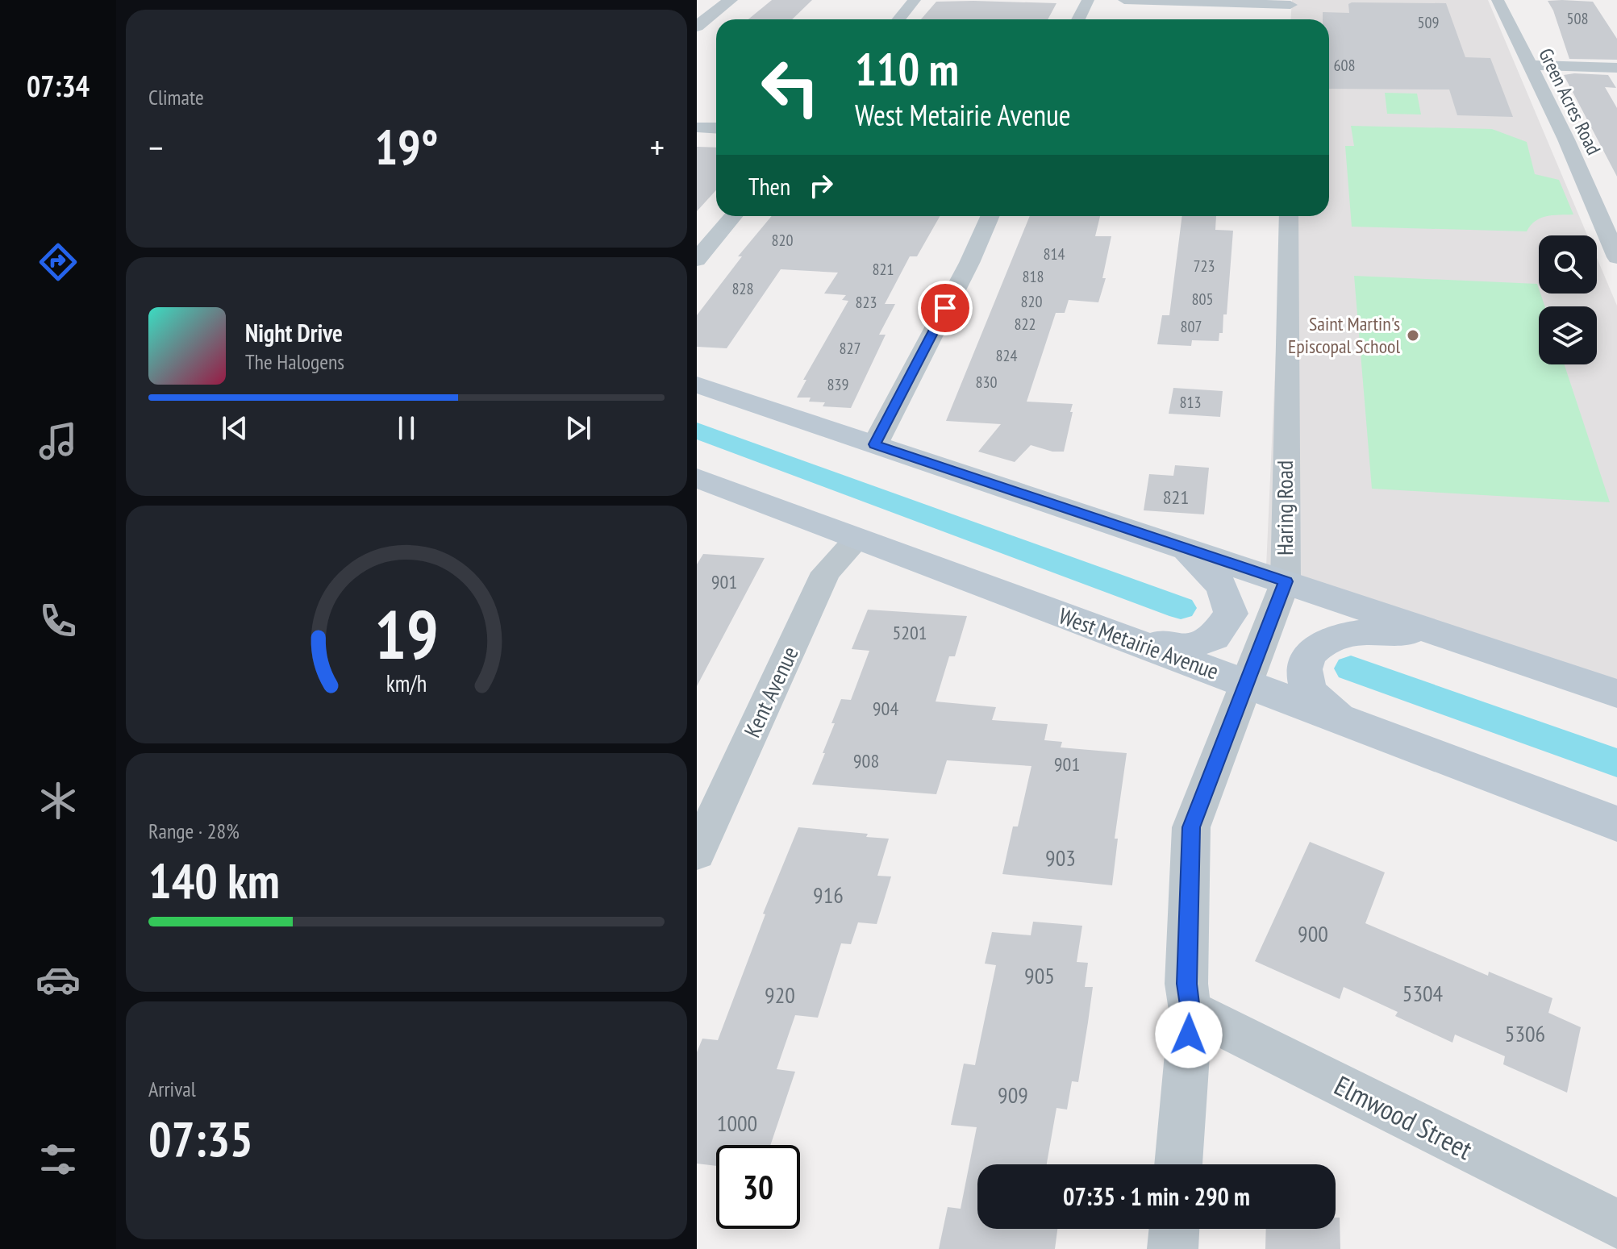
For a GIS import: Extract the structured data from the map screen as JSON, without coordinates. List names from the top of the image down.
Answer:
{
  "streets": {
    "main road": ["West Metairie Avenue"],
    "street": [
      "Green Acres Road",
      "Haring Road",
      "Kent Avenue",
      "Elmwood Street"
    ]
  },
  "crossings": [
    ["Haring Road", "West Metairie Avenue"],
    ["Haring Road", "Elmwood Street"],
    ["West Metairie Avenue", "Kent Avenue"]
  ],
  "places": ["Saint Martin's Episcopal School"],
  "house_numbers": [
    "508",
    "509",
    "608",
    "820",
    "814",
    "723",
    "821",
    "818",
    "828",
    "805",
    "820",
    "823",
    "822",
    "807",
    "827",
    "824",
    "830",
    "839",
    "813",
    "821",
    "901",
    "5201",
    "904",
    "908",
    "901",
    "903",
    "916",
    "900",
    "905",
    "5304",
    "920",
    "5306",
    "909",
    "1000"
  ],
  "page": {
    "tabs": "07:34",
    "tile": [
      "Climate",
      ["Range · 28%", "140 km"],
      ["Arrival", "07:35"]
    ],
    "turn": ["110 m", "West Metairie Avenue"],
    "heat": ["−", "19°", "+"],
    "then": "Then",
    "song": ["Night Drive", "The Halogens"],
    "limit": "30",
    "trip": "07:35 · 1 min · 290 m",
    "gauge": ["19", "km/h"]
  }
}
